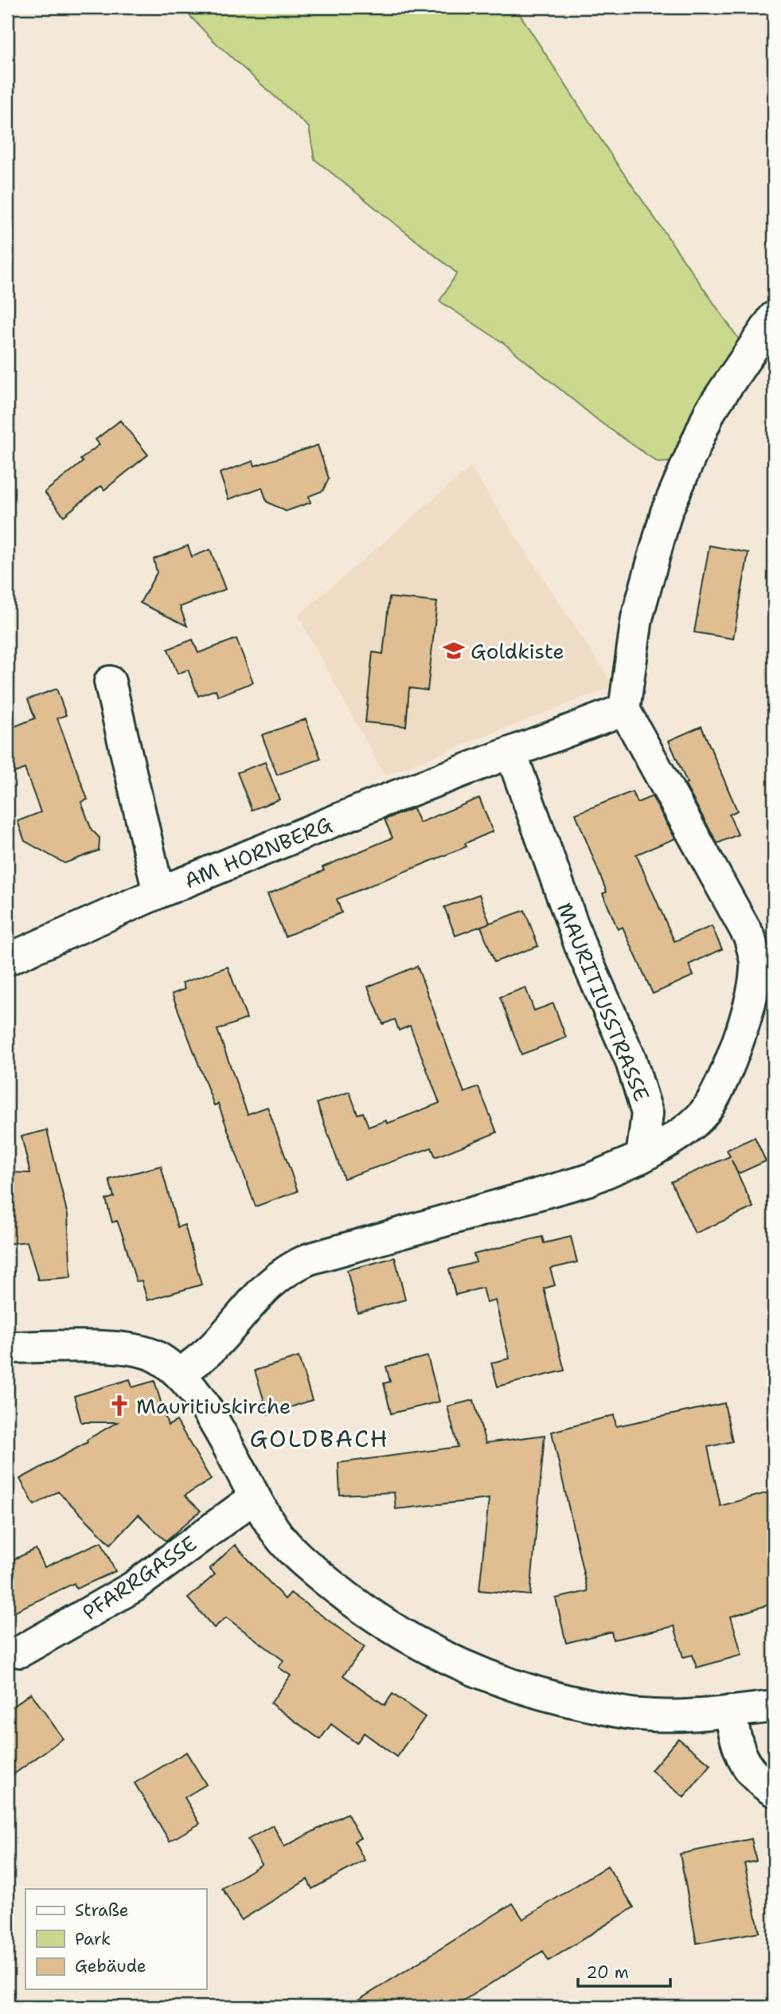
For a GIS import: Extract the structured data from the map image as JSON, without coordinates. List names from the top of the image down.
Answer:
{
  "streets": {
    "street": ["AM HORNBERG", "MAURITIUSSTRASSE", "PFARRGASSE"]
  },
  "crossings": [
    ["AM HORNBERG", "MAURITIUSSTRASSE"]
  ],
  "districts": ["GOLDBACH"],
  "places": {
    "school or university": ["Goldkiste"],
    "church": ["Mauritiuskirche"]
  },
  "legend": ["Straße", "Park", "Gebäude"],
  "scale_bar": "20 m"
}
